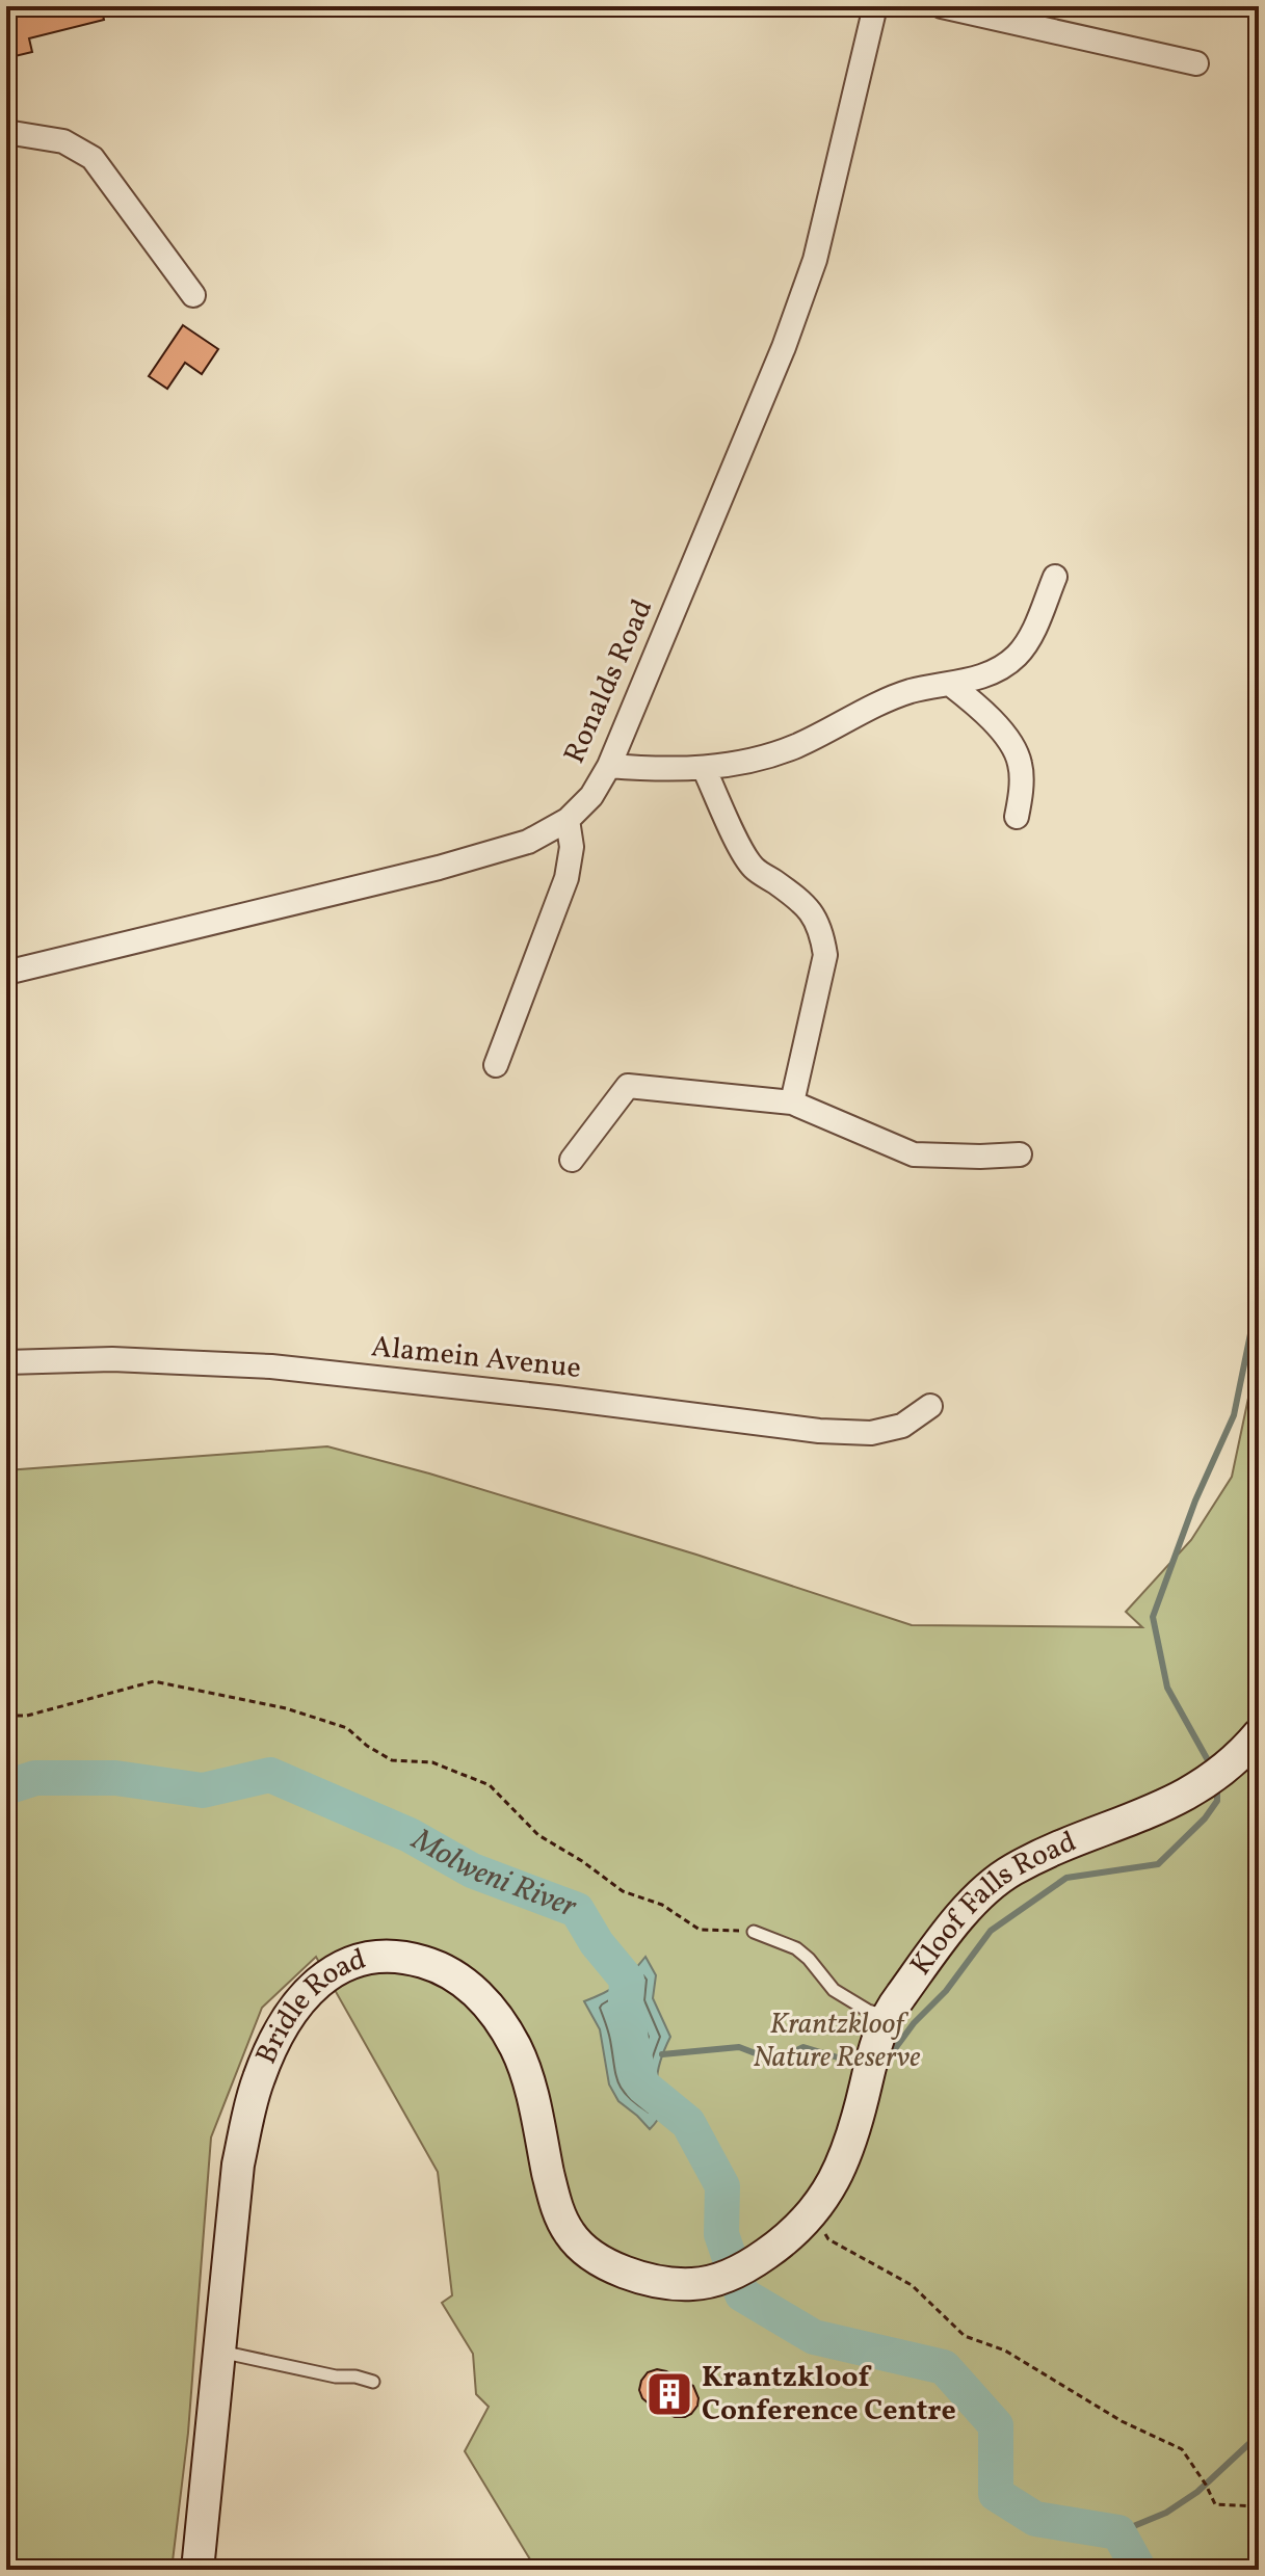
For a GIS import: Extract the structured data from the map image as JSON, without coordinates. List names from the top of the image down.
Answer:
{
  "streets": {
    "main road": ["Kloof Falls Road", "Bridle Road"],
    "street": ["Ronalds Road", "Alamein Avenue"]
  },
  "crossings": [
    ["Kloof Falls Road", "Bridle Road"]
  ],
  "water": ["Molweni River"],
  "parks": ["Krantzkloof Nature Reserve"],
  "places": {
    "building": ["Krantzkloof Conference Centre"]
  }
}
